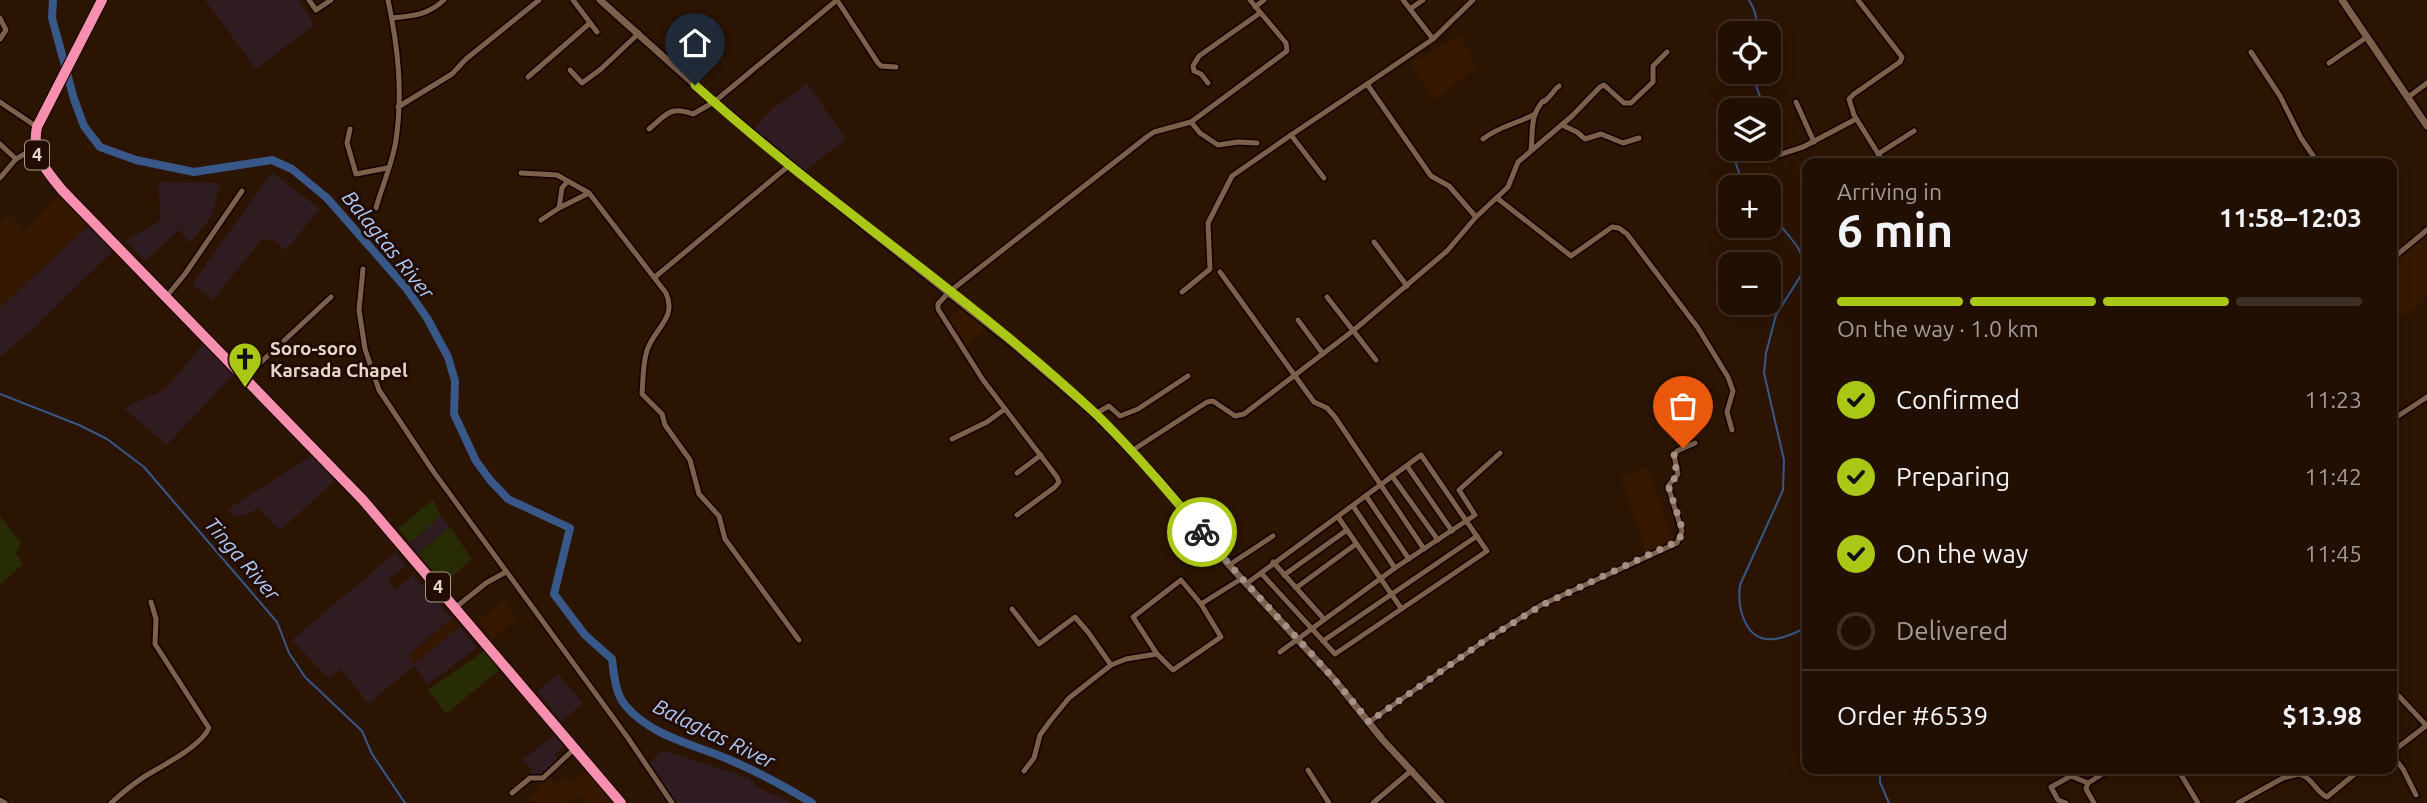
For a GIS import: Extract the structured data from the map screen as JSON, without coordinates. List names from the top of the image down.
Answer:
{
  "streets": {
    "highway": ["4"]
  },
  "water": ["Balagtas River", "Tinga River"],
  "places": {
    "church": ["Soro-soro Karsada Chapel"]
  },
  "page": {
    "map_buttons": ["+", "−"],
    "heading": ["6 min", "Arriving in", "11:58–12:03"],
    "panel": ["Order #6539", "$13.98"],
    "bar": "On the way · 1.0 km",
    "list": [
      ["Confirmed", "11:23"],
      ["Preparing", "11:42"],
      ["On the way", "11:45"],
      "Delivered"
    ]
  }
}
